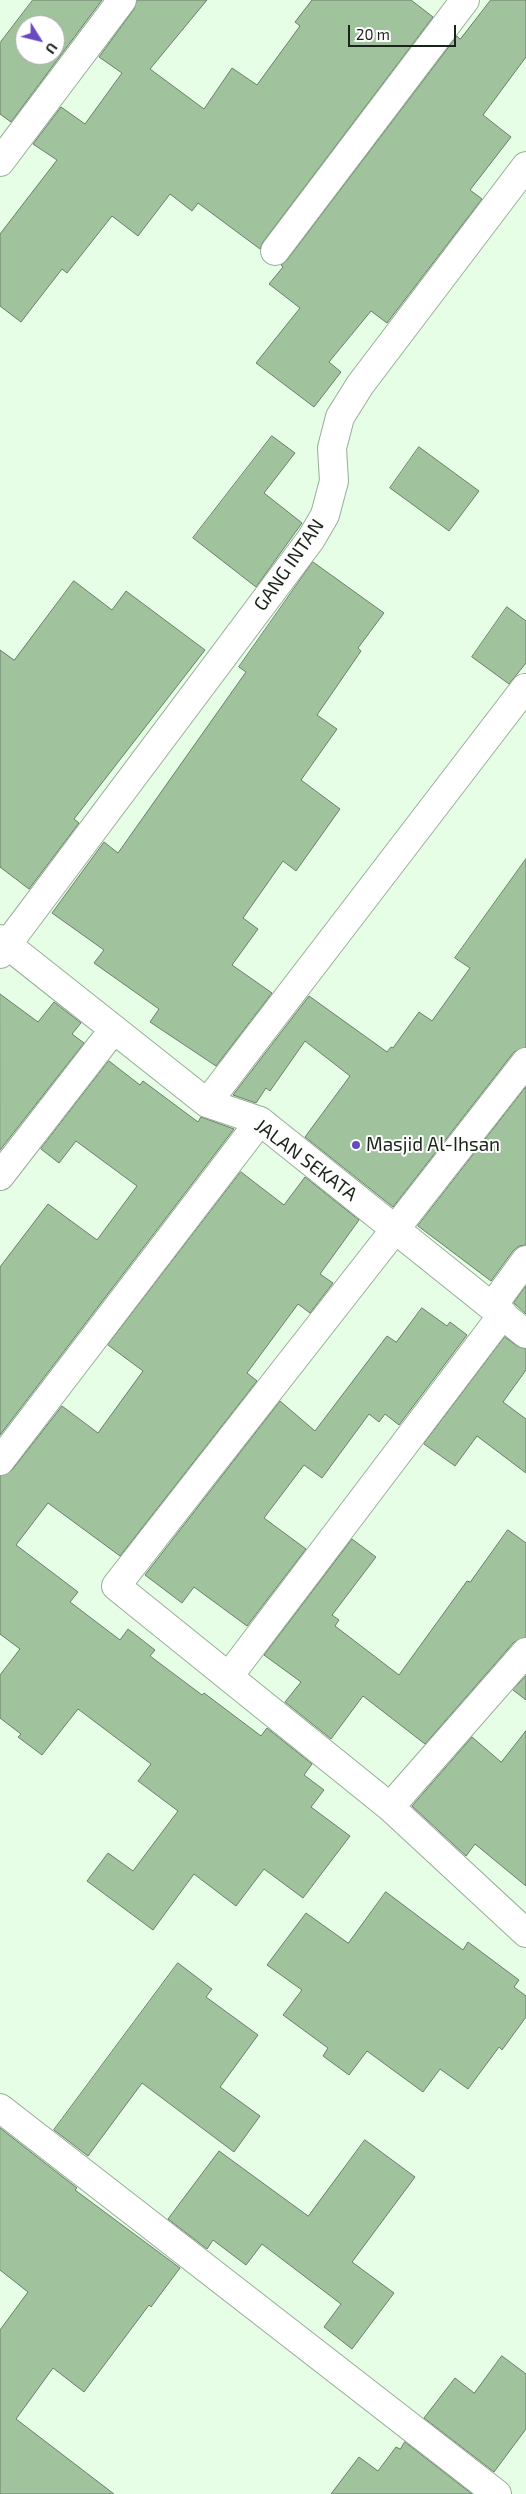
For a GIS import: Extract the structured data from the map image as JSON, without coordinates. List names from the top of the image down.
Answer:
{
  "streets": {
    "street": ["GANG INTAN", "JALAN SEKATA"]
  },
  "crossings": [
    ["GANG INTAN", "JALAN SEKATA"]
  ],
  "places": ["Masjid Al-Ihsan"],
  "scale_bar": "20 m",
  "north": "bottom right"
}
